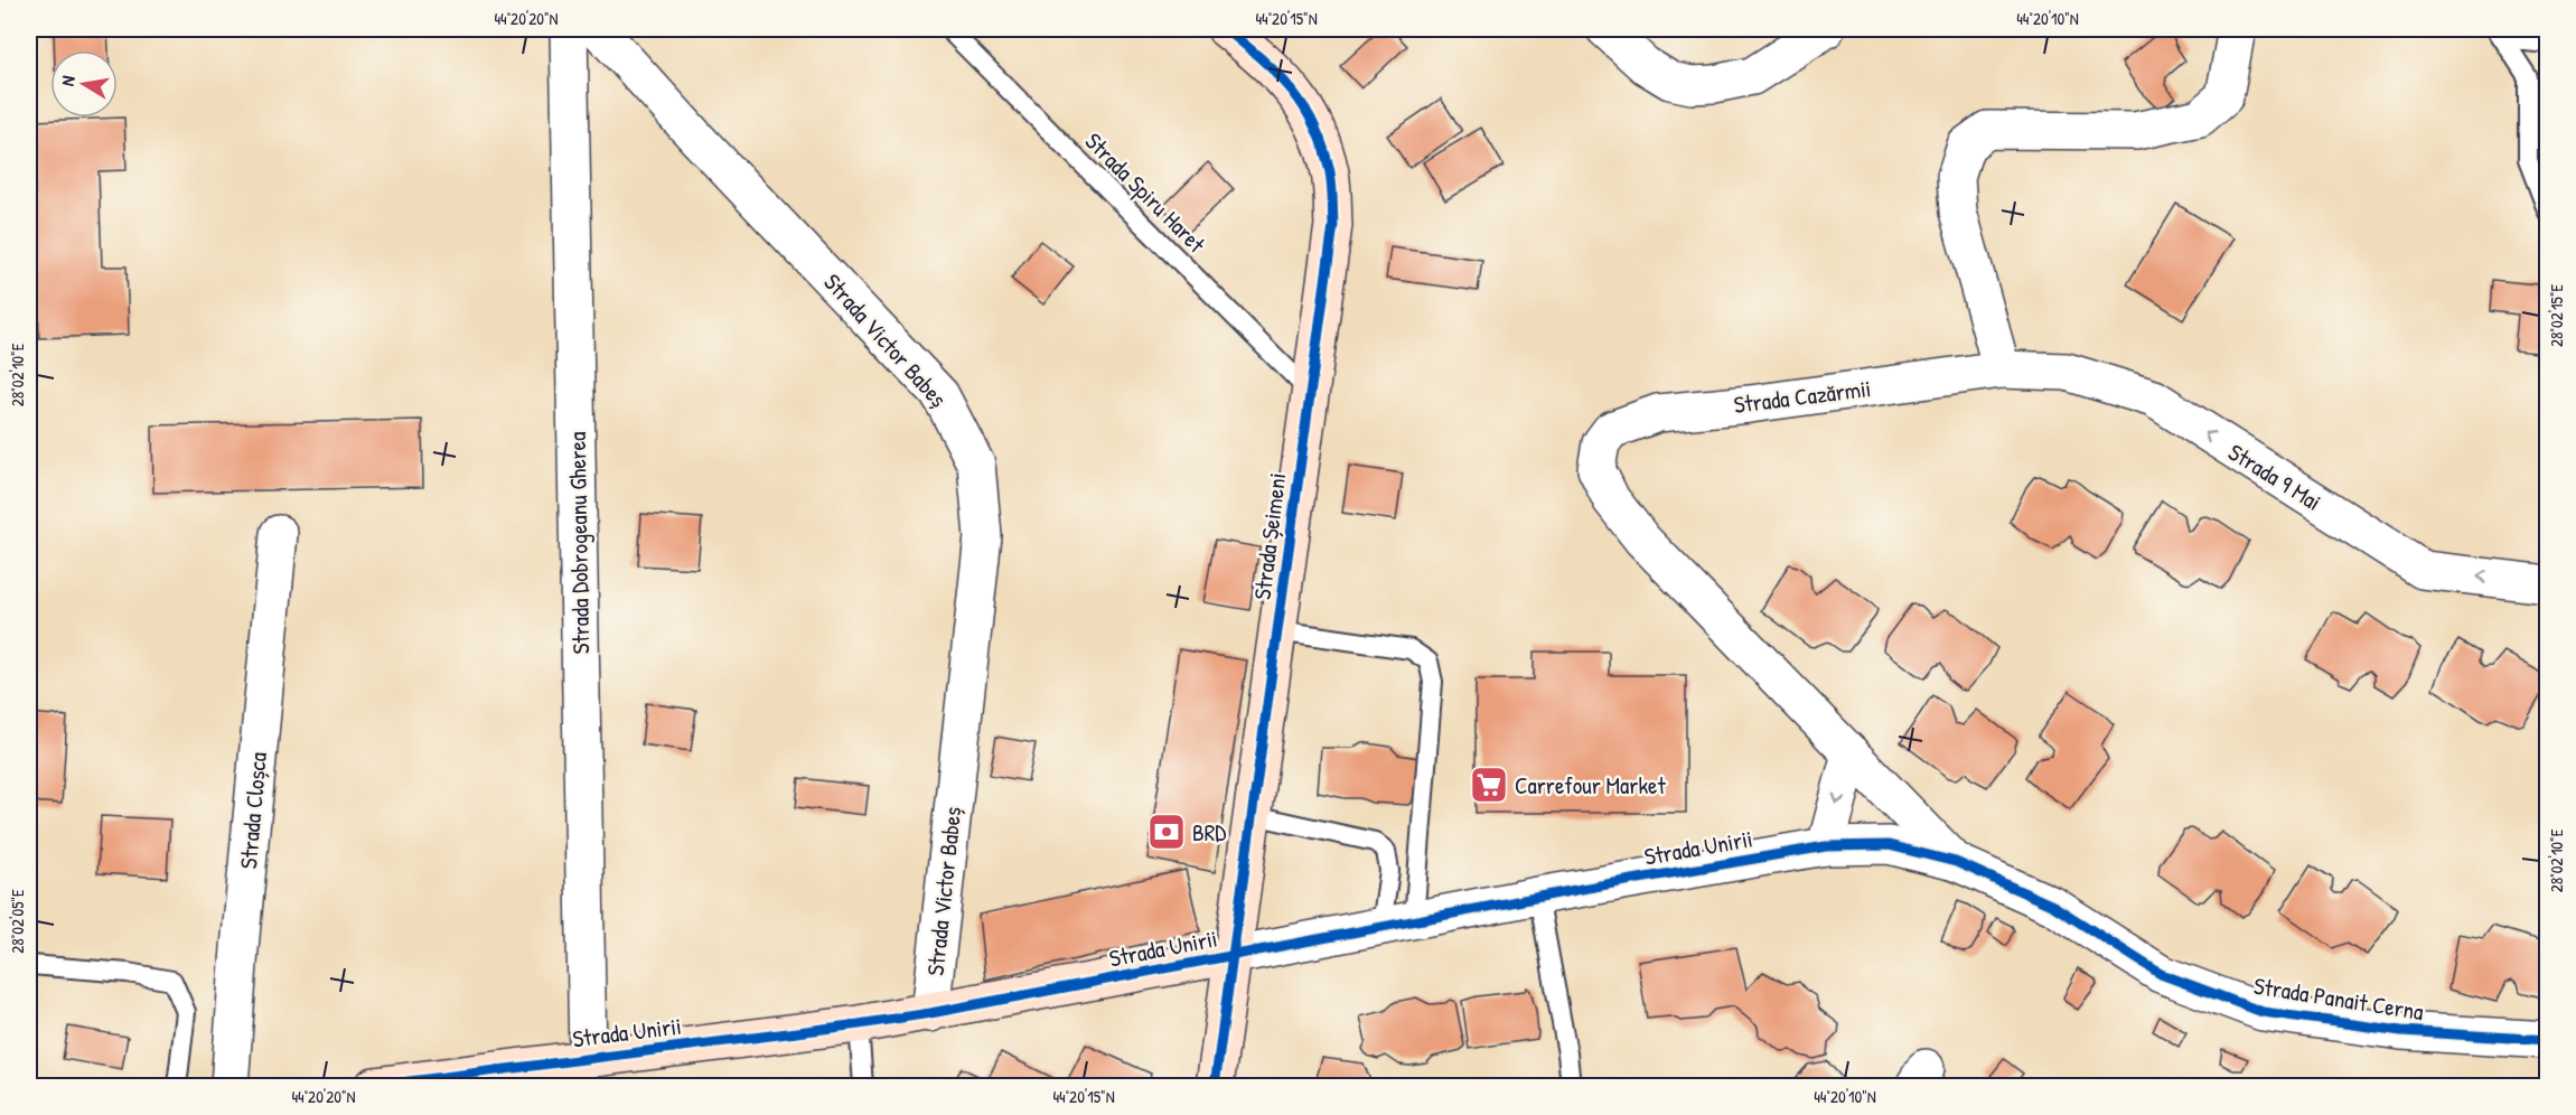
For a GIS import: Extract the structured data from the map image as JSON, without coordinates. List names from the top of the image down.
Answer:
{
  "streets": {
    "main road": ["Strada Șeimeni", "Strada Unirii"],
    "street": [
      "Strada Victor Babeș",
      "Strada Cazărmii",
      "Strada 9 Mai",
      "Strada Dobrogeanu Gherea",
      "Strada Cloșca",
      "Strada Panait Cerna"
    ],
    "lane": ["Strada Spiru Haret"]
  },
  "crossings": [
    ["Strada Spiru Haret", "Strada Șeimeni"],
    ["Strada Victor Babeș", "Strada Unirii"],
    ["Strada Cazărmii", "Strada 9 Mai"],
    ["Strada Cazărmii", "Strada Unirii"],
    ["Strada Cazărmii", "Strada Panait Cerna"],
    ["Strada Șeimeni", "Strada Unirii"],
    ["Strada Dobrogeanu Gherea", "Strada Unirii"],
    ["Strada Unirii", "Strada Panait Cerna"]
  ],
  "one_way": ["Strada 9 Mai"],
  "places": {
    "supermarket": ["Carrefour Market"],
    "bank": ["BRD"]
  },
  "north": "left",
  "coordinates": [
    "44°20'20\"N",
    "44°20'15\"N",
    "44°20'10\"N",
    "28°02'15\"E",
    "28°02'10\"E",
    "28°02'05\"E"
  ]
}
